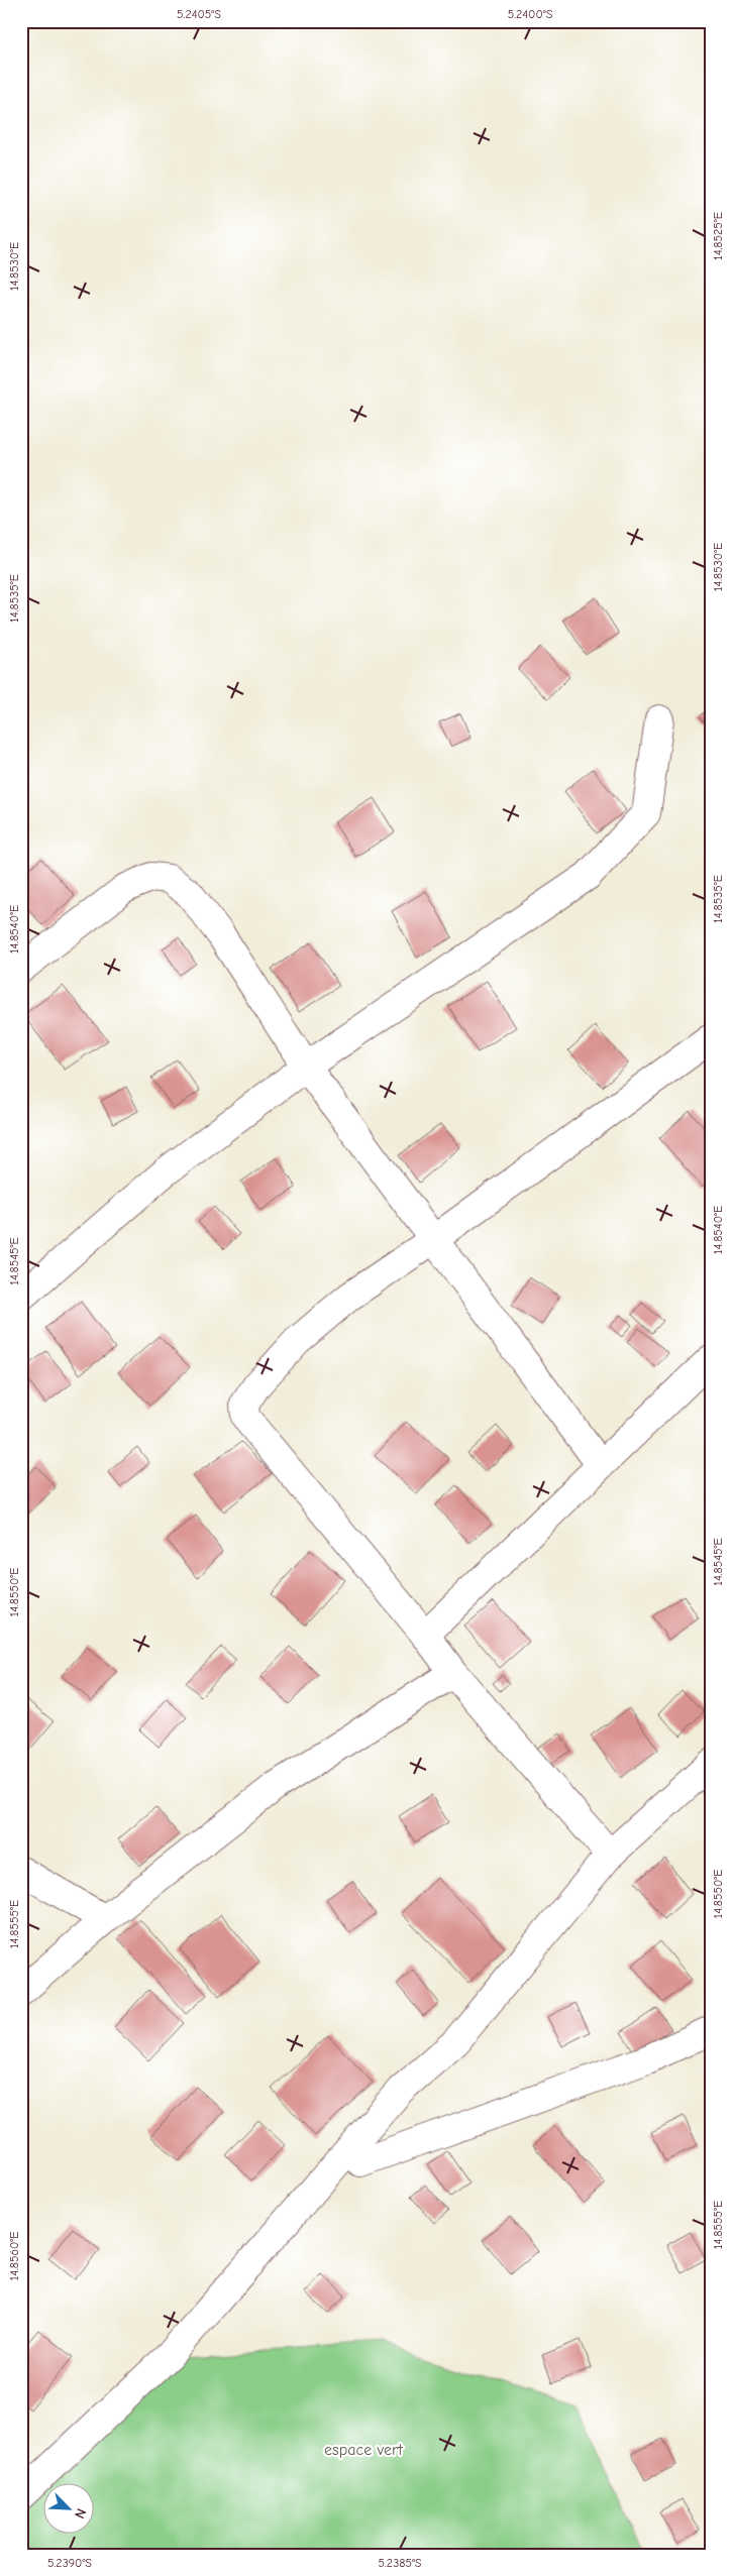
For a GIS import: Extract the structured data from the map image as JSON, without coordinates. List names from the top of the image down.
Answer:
{
  "parks": ["espace vert"],
  "north": "bottom right",
  "coordinates": [
    "5.2405°S",
    "5.2400°S",
    "14.8525°E",
    "14.8530°E",
    "14.8535°E",
    "14.8540°E",
    "14.8545°E",
    "14.8550°E",
    "14.8555°E",
    "14.8560°E",
    "5.2390°S",
    "5.2385°S"
  ]
}
